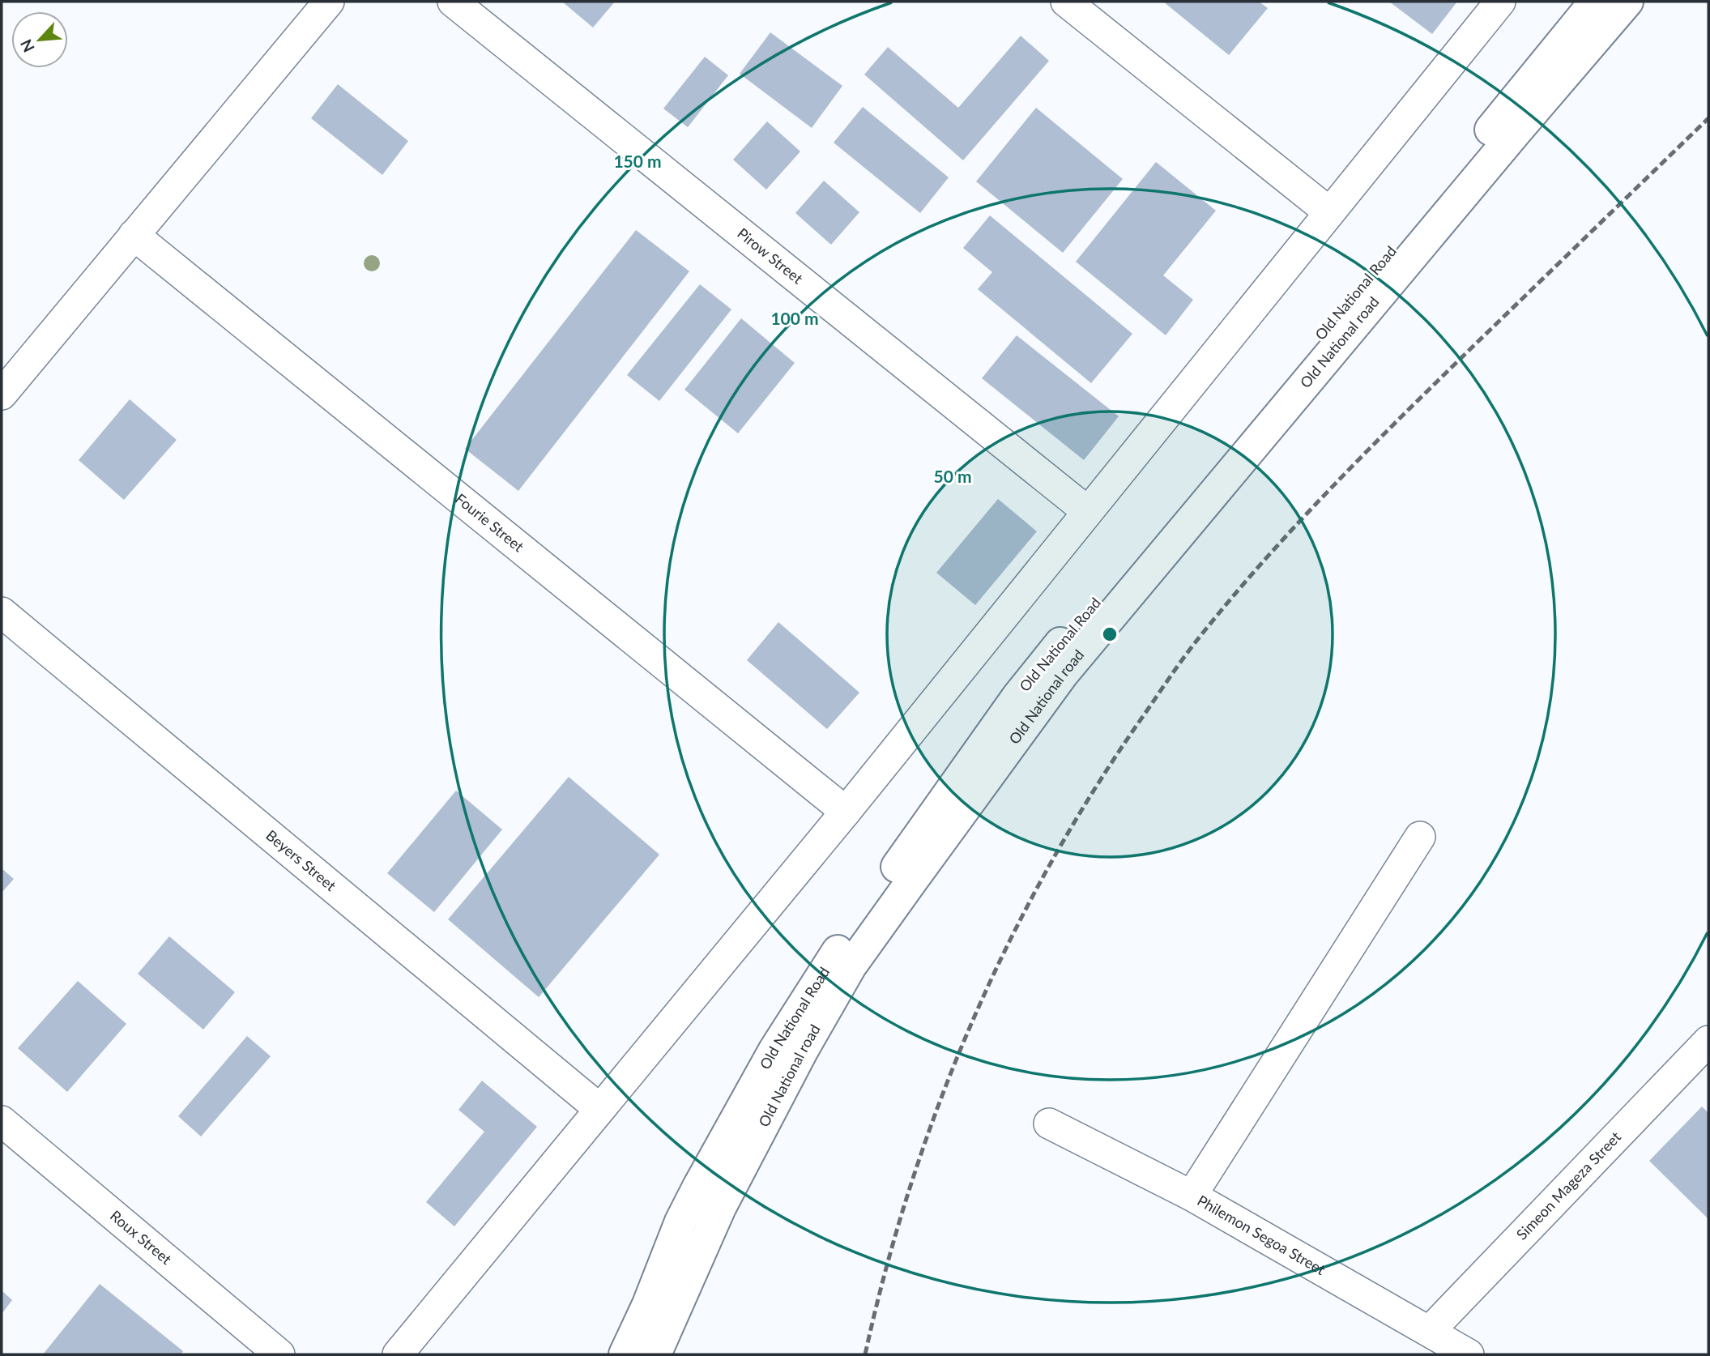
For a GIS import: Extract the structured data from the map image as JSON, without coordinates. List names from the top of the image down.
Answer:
{
  "streets": {
    "main road": ["Old National Road", "Old National road"],
    "street": [
      "Pirow Street",
      "Fourie Street",
      "Beyers Street",
      "Simeon Mageza Street",
      "Philemon Segoa Street",
      "Roux Street"
    ]
  },
  "crossings": [
    ["Simeon Mageza Street", "Philemon Segoa Street"]
  ],
  "north": "bottom left",
  "rings": ["150 m", "100 m", "50 m"]
}
